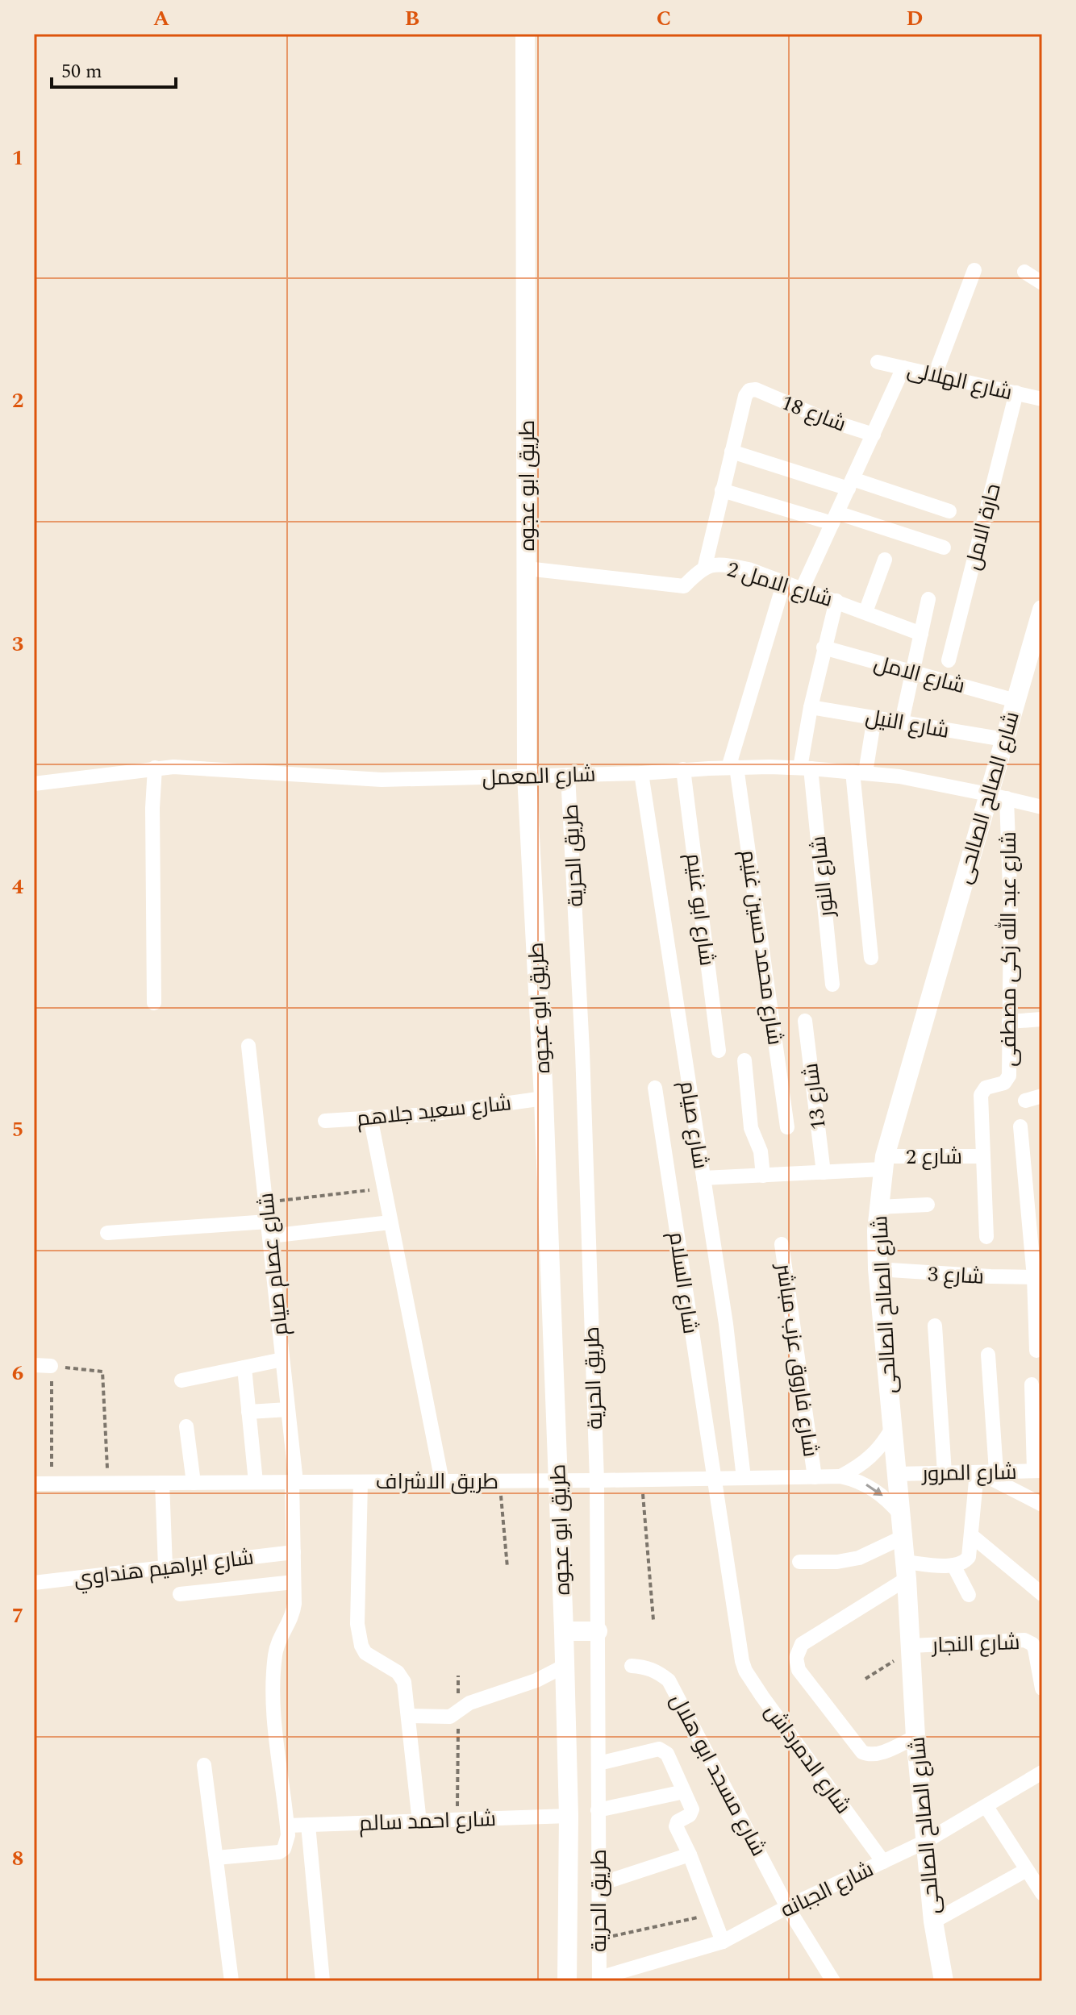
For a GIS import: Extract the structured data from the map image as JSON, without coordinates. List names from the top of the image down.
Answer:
{
  "streets": {
    "street": [
      "شارع الهلالى",
      "شارع 18",
      "طريق ابو عجوه",
      "حارة الامل",
      "شارع الامل 2",
      "شارع الامل",
      "شارع النيل",
      "شارع المعمل",
      "شارع الصالح الصالحى",
      "طريق الحرية",
      "شارع النور",
      "شارع ابو غنيم",
      "شارع محمد حسين غنيم",
      "شارع عبد الله زكى مصطفى",
      "شارع 13",
      "شارع سعيد جلاهم",
      "شارع صيام",
      "شارع 2",
      "شارع عصام صيام",
      "شارع 3",
      "شارع السلام",
      "شارع فاروق عزب مباشر",
      "شارع المرور",
      "طريق الاشراف",
      "شارع ابراهيم هنداوي",
      "شارع النجار",
      "شارع الدمرداش",
      "شارع مسجد ابو هلال",
      "شارع احمد سالم",
      "شارع الجبانه"
    ]
  },
  "crossings": [
    ["شارع الهلالى", "حارة الامل"],
    ["طريق ابو عجوه", "شارع الامل 2"],
    ["طريق ابو عجوه", "شارع المعمل"],
    ["طريق ابو عجوه", "شارع سعيد جلاهم"],
    ["طريق ابو عجوه", "طريق الاشراف"],
    ["طريق ابو عجوه", "شارع احمد سالم"],
    ["شارع الامل 2", "شارع النور"],
    ["شارع الامل", "شارع الصالح الصالحى"],
    ["شارع الامل", "شارع النور"],
    ["شارع النيل", "شارع الصالح الصالحى"],
    ["شارع النيل", "شارع النور"],
    ["شارع المعمل", "شارع الصالح الصالحى"],
    ["شارع المعمل", "طريق الحرية"],
    ["شارع المعمل", "شارع النور"],
    ["شارع المعمل", "شارع ابو غنيم"],
    ["شارع المعمل", "شارع محمد حسين غنيم"],
    ["شارع المعمل", "شارع عبد الله زكى مصطفى"],
    ["شارع المعمل", "شارع صيام"],
    ["شارع الصالح الصالحى", "شارع عبد الله زكى مصطفى"],
    ["شارع الصالح الصالحى", "شارع 2"],
    ["شارع الصالح الصالحى", "شارع 3"],
    ["شارع الصالح الصالحى", "شارع المرور"],
    ["شارع الصالح الصالحى", "طريق الاشراف"],
    ["شارع الصالح الصالحى", "شارع النجار"],
    ["شارع الصالح الصالحى", "شارع الجبانه"],
    ["طريق الحرية", "طريق الاشراف"],
    ["طريق الحرية", "شارع الجبانه"],
    ["شارع عبد الله زكى مصطفى", "شارع 2"],
    ["شارع 13", "شارع 2"],
    ["شارع صيام", "شارع 2"],
    ["شارع صيام", "طريق الاشراف"],
    ["شارع عصام صيام", "طريق الاشراف"],
    ["شارع عصام صيام", "شارع ابراهيم هنداوي"],
    ["شارع عصام صيام", "شارع احمد سالم"],
    ["شارع السلام", "طريق الاشراف"],
    ["شارع السلام", "شارع الدمرداش"],
    ["شارع فاروق عزب مباشر", "طريق الاشراف"],
    ["شارع الدمرداش", "شارع الجبانه"],
    ["شارع مسجد ابو هلال", "شارع الجبانه"]
  ],
  "scale_bar": "50 m",
  "grid": {
    "columns": [
      "A",
      "B",
      "C",
      "D"
    ],
    "rows": [
      "1",
      "2",
      "3",
      "4",
      "5",
      "6",
      "7",
      "8"
    ]
  }
}
